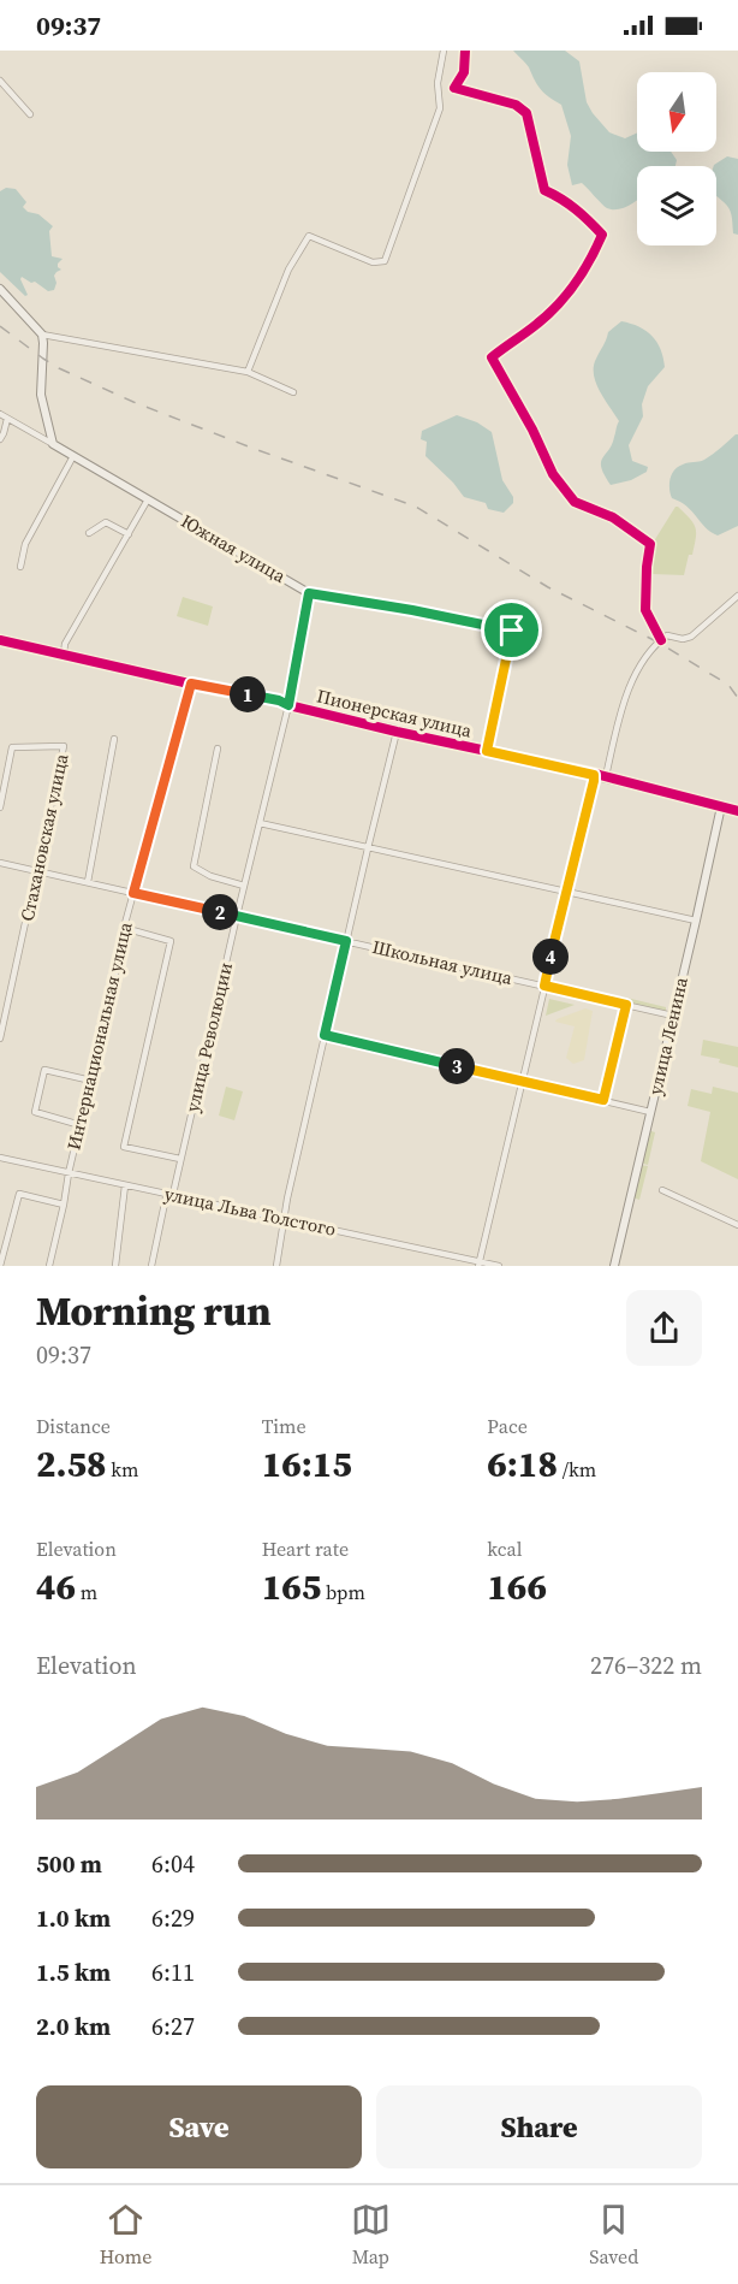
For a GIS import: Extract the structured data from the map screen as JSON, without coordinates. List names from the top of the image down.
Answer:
{
  "streets": {
    "street": [
      "Южная улица",
      "Пионерская улица",
      "Стахановская улица",
      "Школьная улица",
      "Интернациональная улица",
      "улица Ленина",
      "улица Революции",
      "улица Льва Толстого"
    ]
  },
  "crossings": [
    ["Южная улица", "улица Революции"],
    ["Пионерская улица", "Интернациональная улица"],
    ["Пионерская улица", "улица Ленина"],
    ["Пионерская улица", "улица Революции"],
    ["Стахановская улица", "Школьная улица"],
    ["Школьная улица", "Интернациональная улица"],
    ["Школьная улица", "улица Ленина"],
    ["Школьная улица", "улица Революции"],
    ["Интернациональная улица", "улица Льва Толстого"],
    ["улица Революции", "улица Льва Толстого"]
  ],
  "north": "bottom",
  "page": {
    "status": "09:37",
    "pins": [
      "1",
      "2",
      "4",
      "3"
    ],
    "heading": ["Morning run", "09:37"],
    "stats": [
      ["Distance", "2.58 km"],
      ["Time", "16:15"],
      ["Pace", "6:18 /km"],
      ["Elevation", "46 m"],
      ["Heart rate", "165 bpm"],
      ["kcal", "166"]
    ],
    "chart": ["Elevation", "276–322 m"],
    "list": [
      {
        "name": "500 m",
        "note": "6:04"
      },
      {
        "name": "1.0 km",
        "note": "6:29"
      },
      {
        "name": "1.5 km",
        "note": "6:11"
      },
      {
        "name": "2.0 km",
        "note": "6:27"
      }
    ],
    "buttons": ["Save", "Share"],
    "tabs": ["Home", "Map", "Saved"]
  }
}
